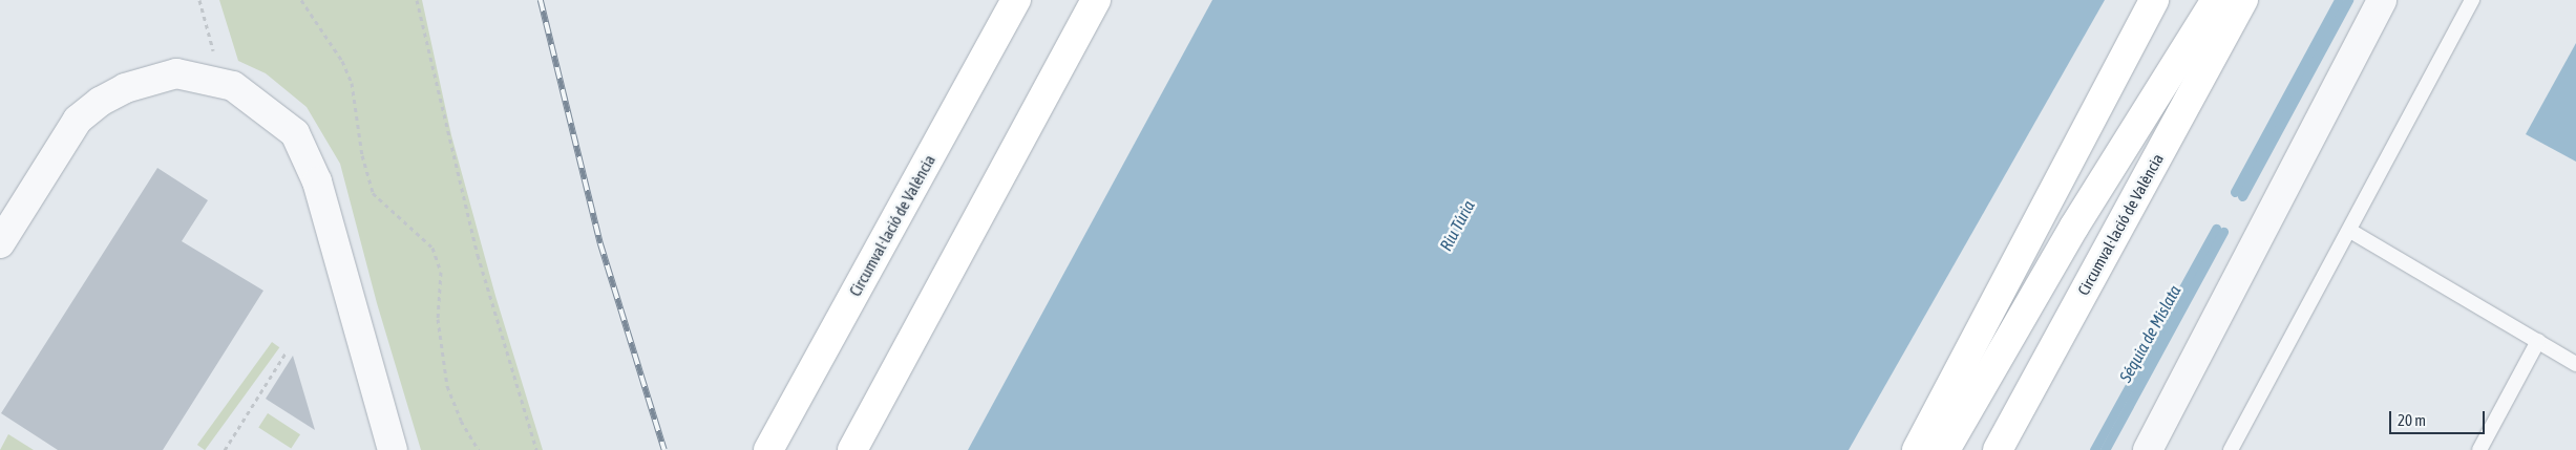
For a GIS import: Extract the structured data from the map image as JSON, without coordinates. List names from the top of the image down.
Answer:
{
  "streets": {
    "highway": ["Circumval·lació de València"]
  },
  "water": ["Riu Túria", "Séquia de Mislata"],
  "scale_bar": "20 m"
}
